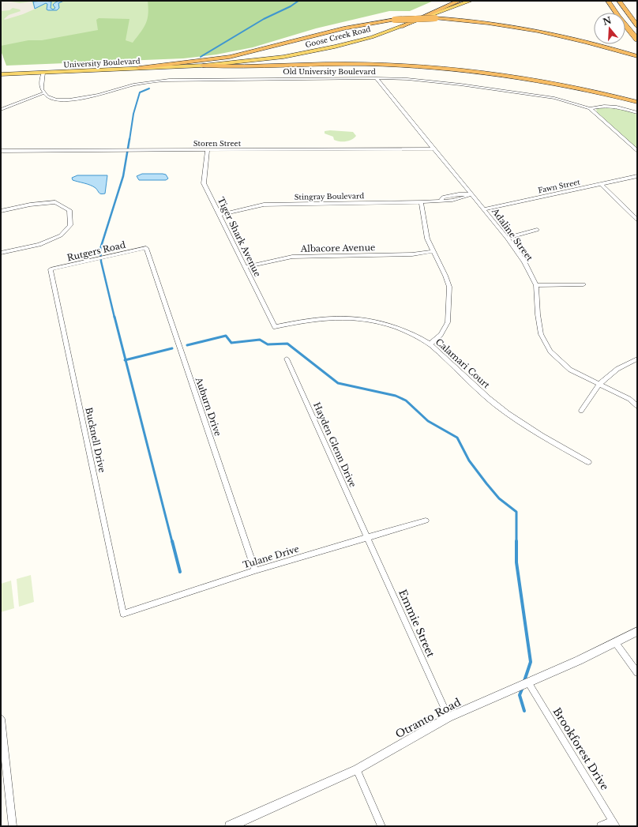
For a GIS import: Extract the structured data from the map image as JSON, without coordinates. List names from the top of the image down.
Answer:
{
  "streets": {
    "main road": ["Goose Creek Road", "University Boulevard"],
    "street": [
      "Old University Boulevard",
      "Storen Street",
      "Fawn Street",
      "Stingray Boulevard",
      "Adaline Street",
      "Tiger Shark Avenue",
      "Albacore Avenue",
      "Rutgers Road",
      "Calamari Court",
      "Auburn Drive",
      "Bucknell Drive",
      "Hayden Glenn Drive",
      "Tulane Drive",
      "Emmie Street",
      "Otranto Road",
      "Brookforest Drive"
    ]
  },
  "crossings": [
    ["Goose Creek Road", "University Boulevard"],
    ["Old University Boulevard", "Adaline Street"],
    ["Storen Street", "Adaline Street"],
    ["Storen Street", "Tiger Shark Avenue"],
    ["Fawn Street", "Adaline Street"],
    ["Stingray Boulevard", "Adaline Street"],
    ["Stingray Boulevard", "Tiger Shark Avenue"],
    ["Tiger Shark Avenue", "Albacore Avenue"],
    ["Tiger Shark Avenue", "Calamari Court"],
    ["Rutgers Road", "Auburn Drive"],
    ["Rutgers Road", "Bucknell Drive"],
    ["Auburn Drive", "Tulane Drive"],
    ["Bucknell Drive", "Tulane Drive"],
    ["Hayden Glenn Drive", "Tulane Drive"],
    ["Hayden Glenn Drive", "Emmie Street"],
    ["Tulane Drive", "Emmie Street"],
    ["Emmie Street", "Otranto Road"],
    ["Otranto Road", "Brookforest Drive"]
  ],
  "north": "top"
}
